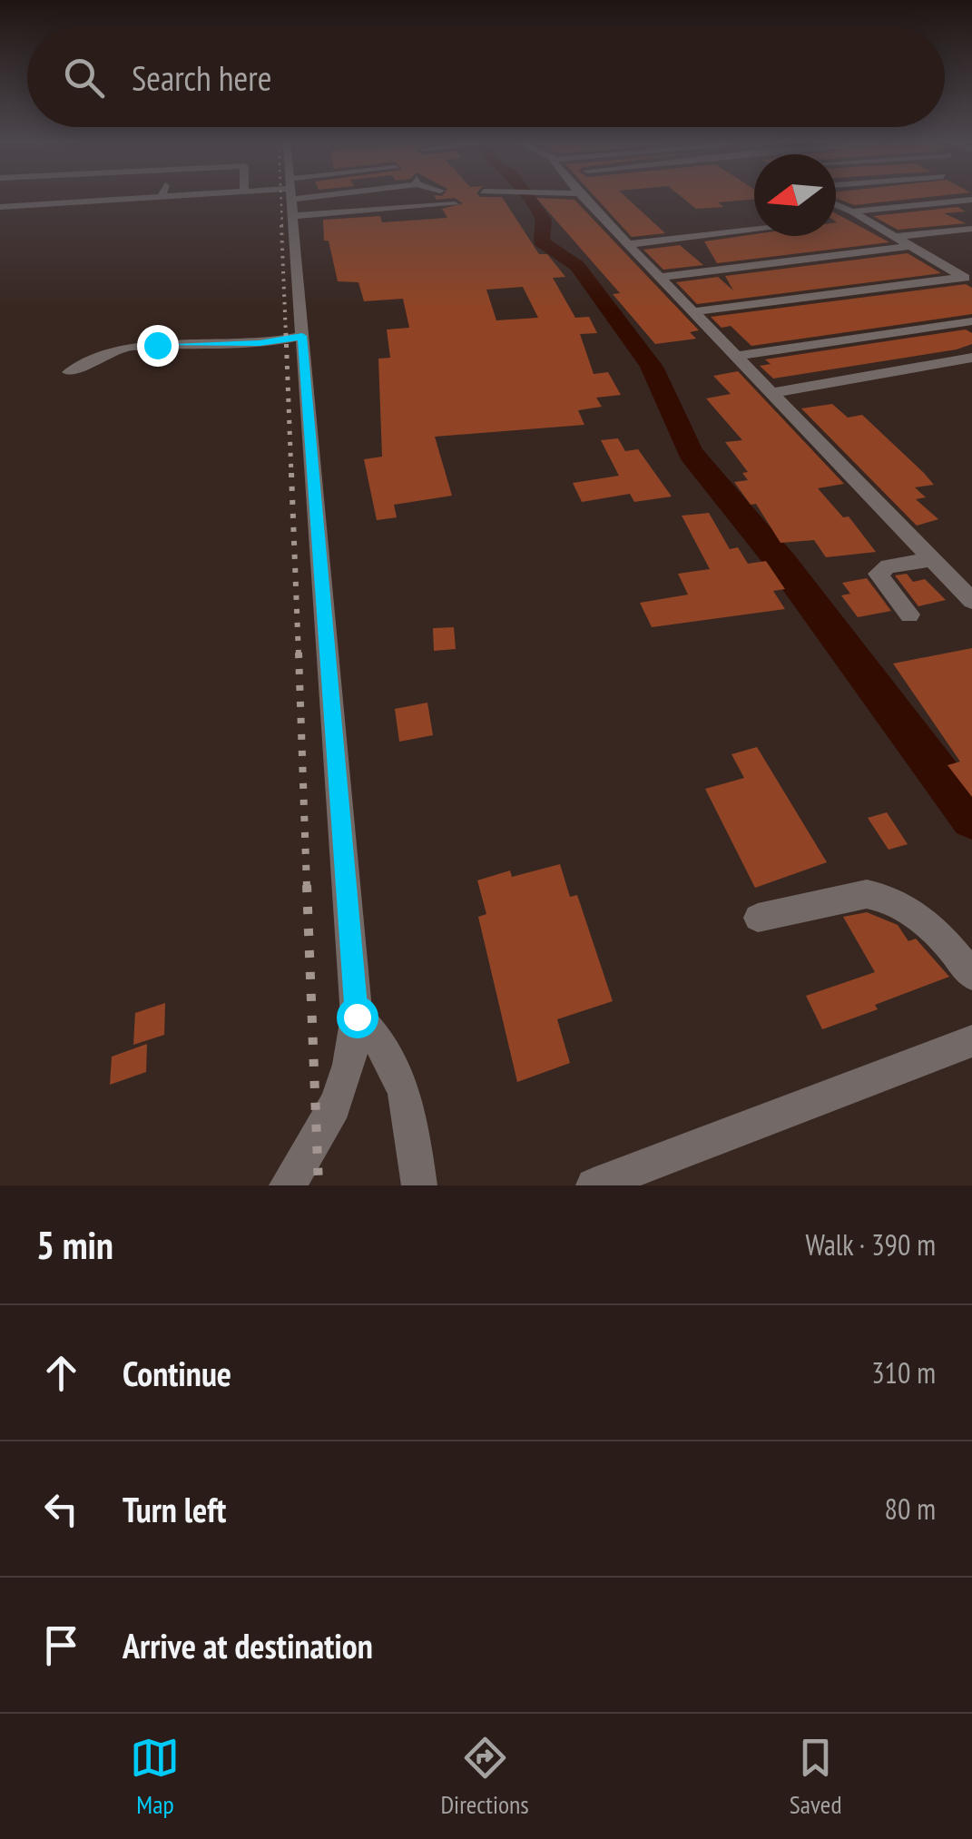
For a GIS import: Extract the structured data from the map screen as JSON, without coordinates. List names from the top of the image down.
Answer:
{
  "north": "left",
  "page": {
    "search": "Search here",
    "heading": ["5 min", "Walk · 390 m"],
    "list": [
      ["Continue", "310 m"],
      ["Turn left", "80 m"],
      "Arrive at destination"
    ],
    "nav": ["Map", "Directions", "Saved"]
  }
}
